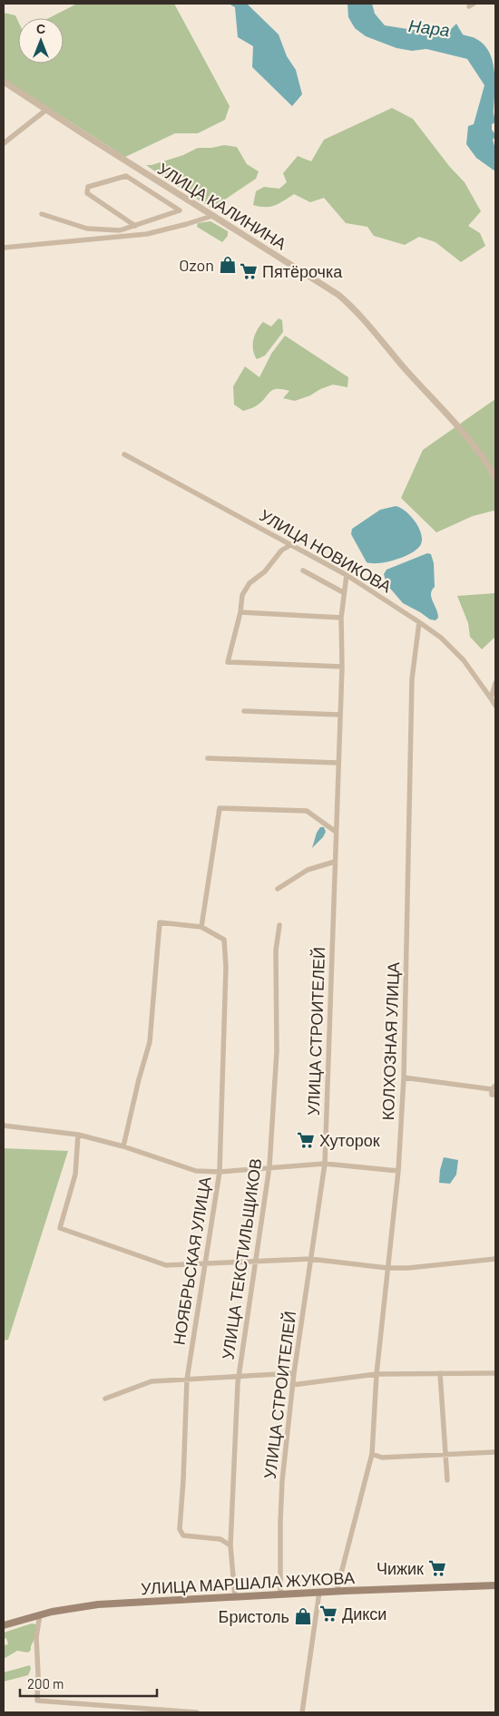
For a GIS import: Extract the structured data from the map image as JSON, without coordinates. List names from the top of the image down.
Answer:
{
  "streets": {
    "main road": ["УЛИЦА МАРШАЛА ЖУКОВА"],
    "street": [
      "УЛИЦА КАЛИНИНА",
      "УЛИЦА НОВИКОВА",
      "УЛИЦА СТРОИТЕЛЕЙ",
      "КОЛХОЗНАЯ УЛИЦА",
      "УЛИЦА ТЕКСТИЛЬЩИКОВ",
      "НОЯБРЬСКАЯ УЛИЦА"
    ]
  },
  "crossings": [
    ["УЛИЦА НОВИКОВА", "УЛИЦА СТРОИТЕЛЕЙ"],
    ["УЛИЦА НОВИКОВА", "КОЛХОЗНАЯ УЛИЦА"],
    ["УЛИЦА СТРОИТЕЛЕЙ", "УЛИЦА МАРШАЛА ЖУКОВА"],
    ["КОЛХОЗНАЯ УЛИЦА", "УЛИЦА МАРШАЛА ЖУКОВА"],
    ["УЛИЦА ТЕКСТИЛЬЩИКОВ", "НОЯБРЬСКАЯ УЛИЦА"],
    ["УЛИЦА ТЕКСТИЛЬЩИКОВ", "УЛИЦА МАРШАЛА ЖУКОВА"]
  ],
  "water": ["Нара"],
  "places": {
    "shop": ["Ozon", "Бристоль"],
    "supermarket": [
      "Пятёрочка",
      "Хуторок",
      "Чижик",
      "Дикси"
    ]
  },
  "scale_bar": "200 m",
  "north": "top"
}
